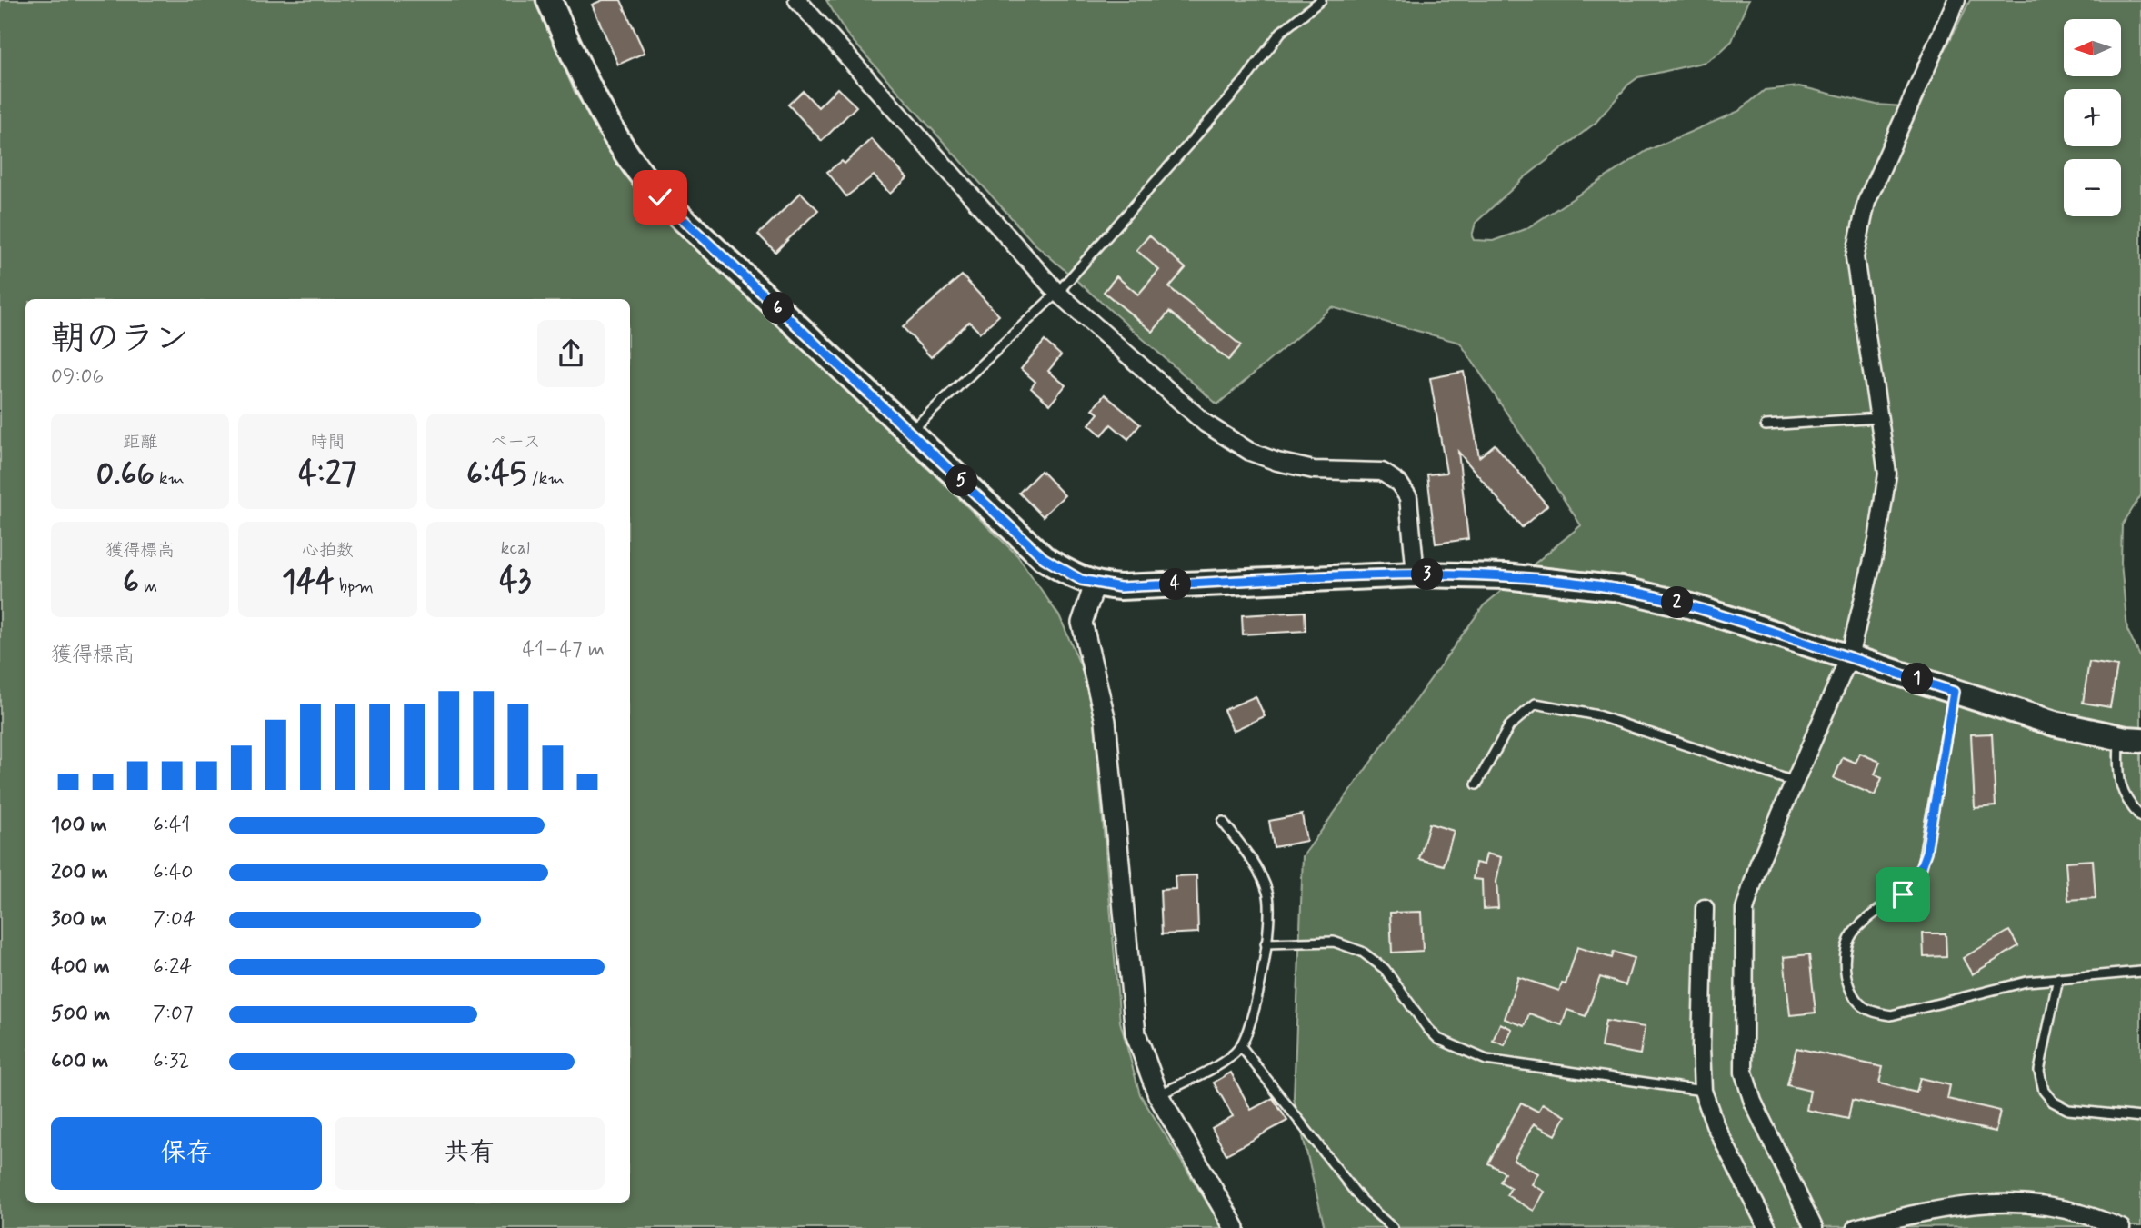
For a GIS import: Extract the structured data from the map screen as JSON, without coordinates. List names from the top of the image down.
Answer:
{
  "north": "left",
  "page": {
    "map_buttons": ["+", "−"],
    "pins": [
      "6",
      "5",
      "3",
      "4",
      "2",
      "1"
    ],
    "heading": ["朝のラン", "09:06"],
    "stats": [
      ["距離", "0.66 km"],
      ["時間", "4:27"],
      ["ペース", "6:45 /km"],
      ["獲得標高", "6 m"],
      ["心拍数", "144 bpm"],
      ["kcal", "43"]
    ],
    "chart": ["獲得標高", "41–47 m"],
    "list": [
      {
        "name": "100 m",
        "note": "6:41"
      },
      {
        "name": "200 m",
        "note": "6:40"
      },
      {
        "name": "300 m",
        "note": "7:04"
      },
      {
        "name": "400 m",
        "note": "6:24"
      },
      {
        "name": "500 m",
        "note": "7:07"
      },
      {
        "name": "600 m",
        "note": "6:32"
      }
    ],
    "buttons": ["保存", "共有"]
  }
}
